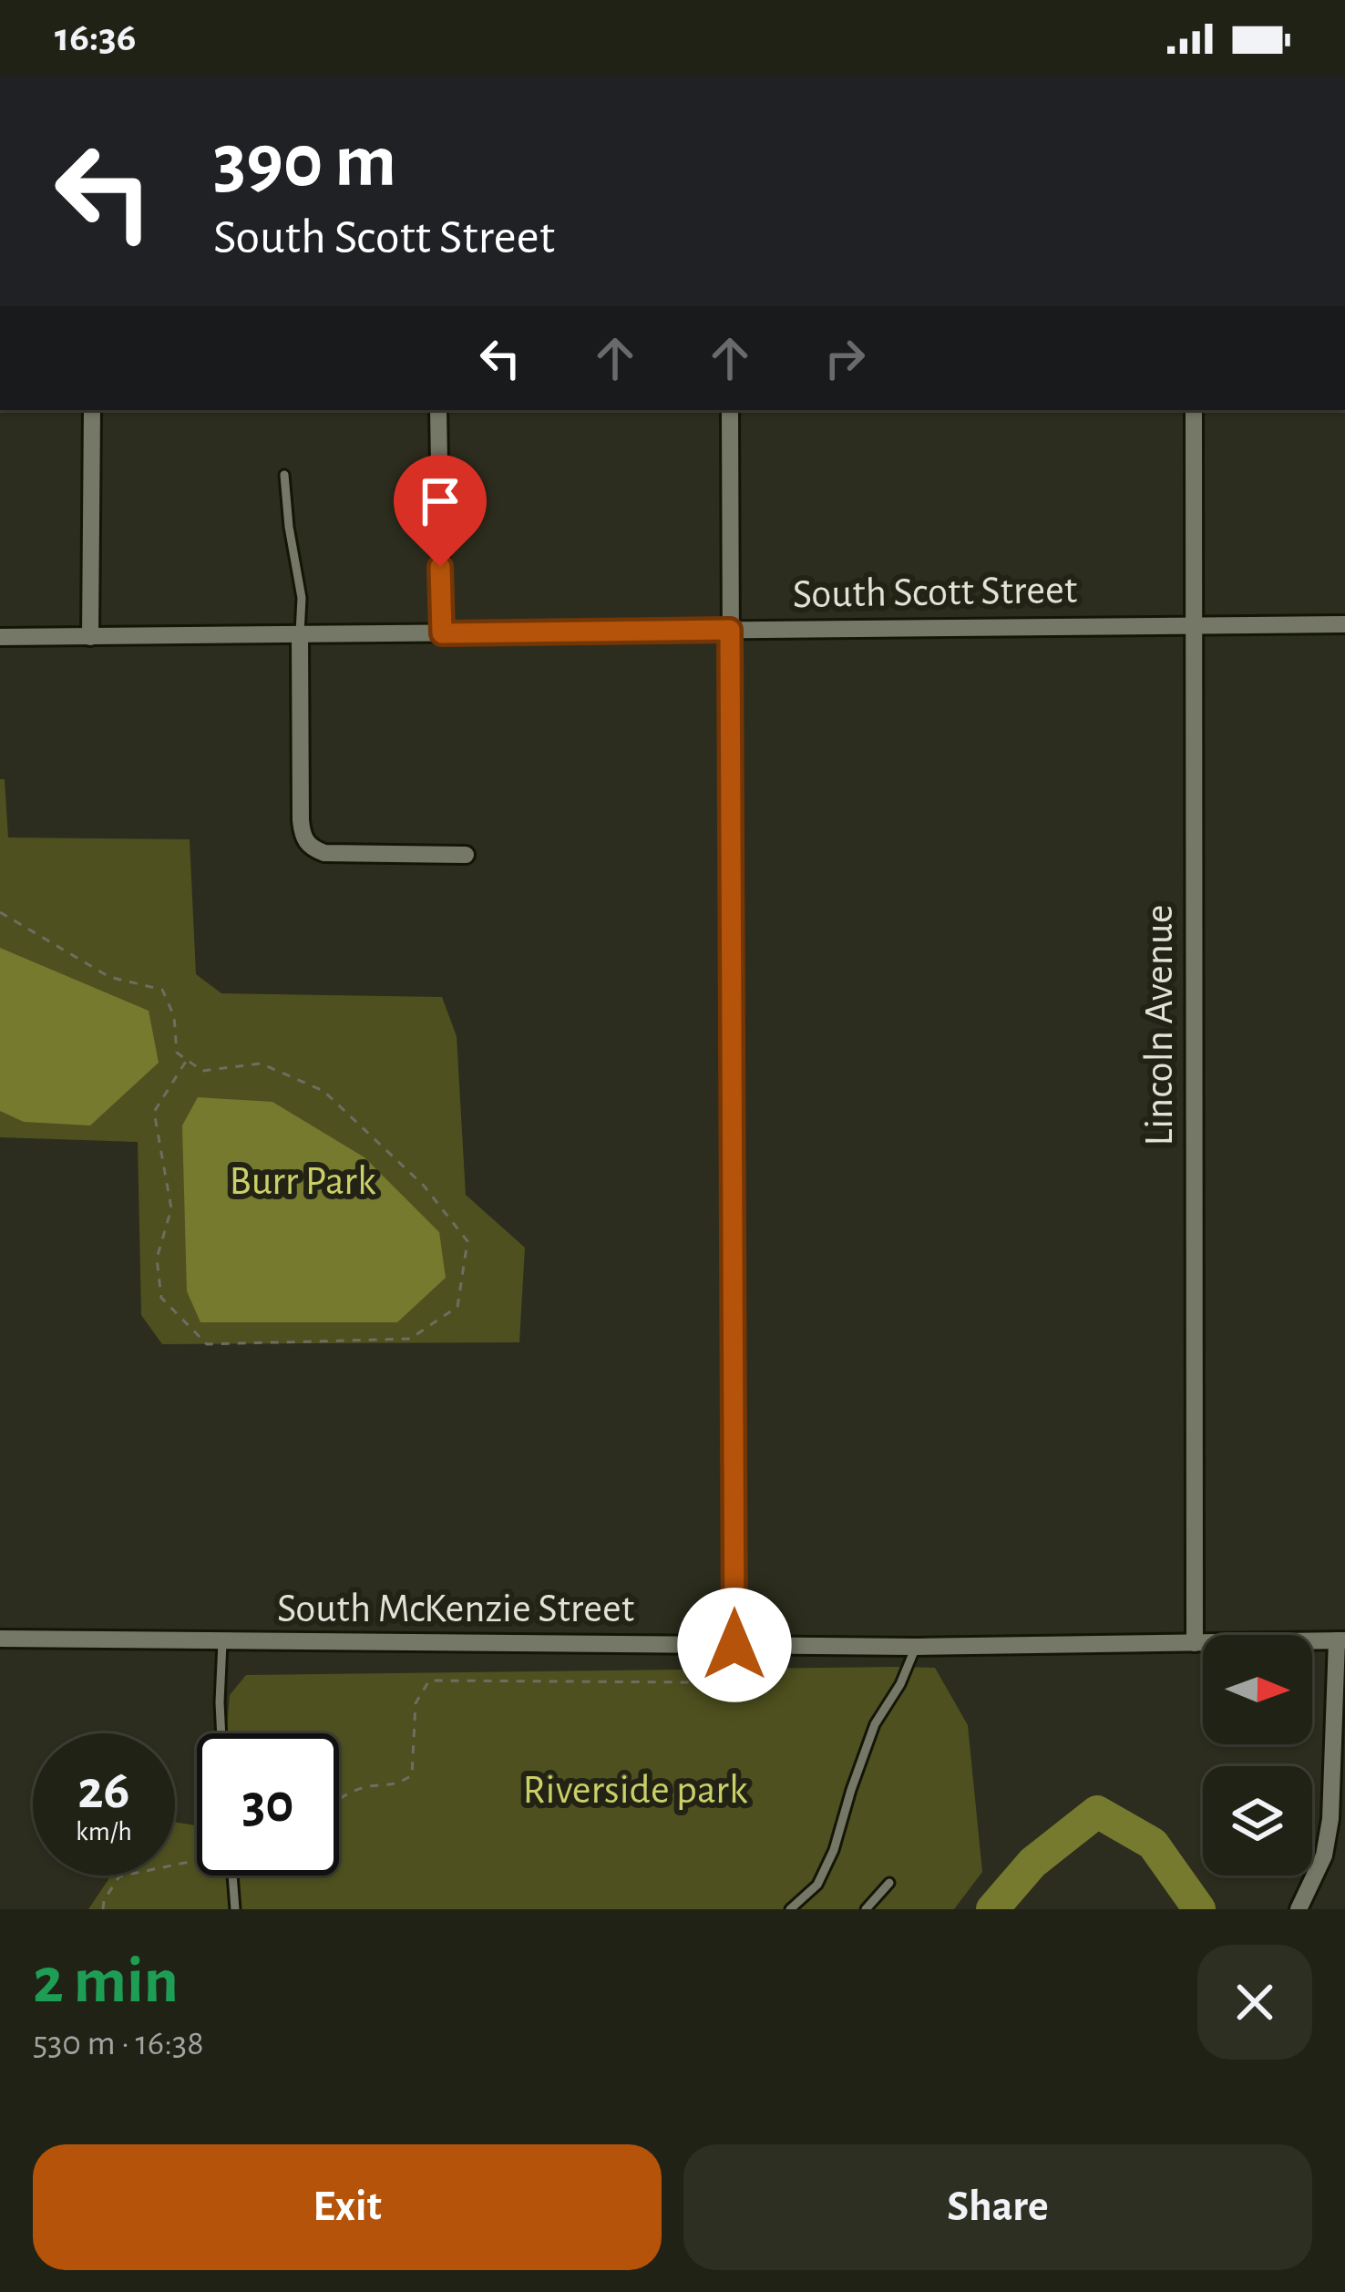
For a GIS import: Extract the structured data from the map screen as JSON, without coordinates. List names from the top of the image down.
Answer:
{
  "streets": {
    "street": ["South Scott Street", "Lincoln Avenue", "South McKenzie Street"]
  },
  "crossings": [
    ["South Scott Street", "Lincoln Avenue"],
    ["Lincoln Avenue", "South McKenzie Street"]
  ],
  "parks": ["Burr Park", "Riverside park"],
  "north": "right",
  "page": {
    "status": "16:36",
    "turn": ["390 m", "South Scott Street"],
    "speed": "26 km/h",
    "limit": "30",
    "heading": ["2 min", "530 m · 16:38"],
    "buttons": ["Exit", "Share"]
  }
}
